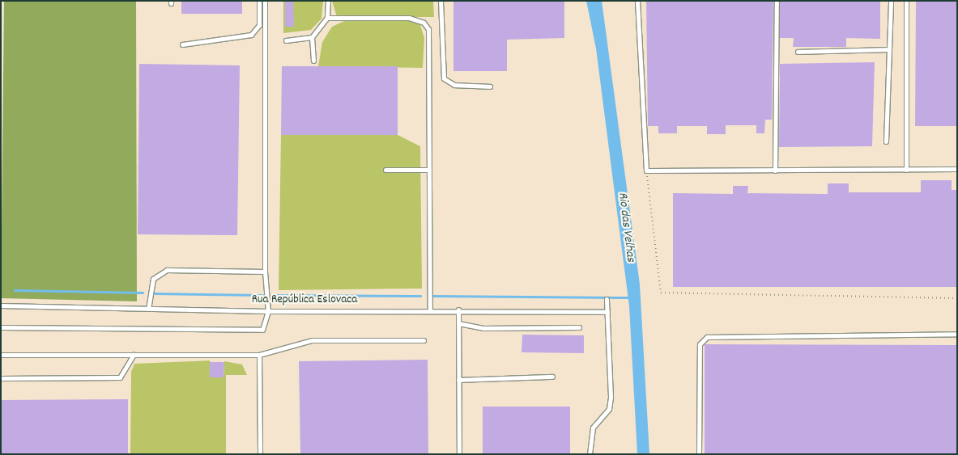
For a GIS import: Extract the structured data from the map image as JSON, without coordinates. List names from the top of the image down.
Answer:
{
  "streets": {
    "lane": ["Rua República Eslovaca"]
  },
  "water": ["Rio das Velhas"]
}
